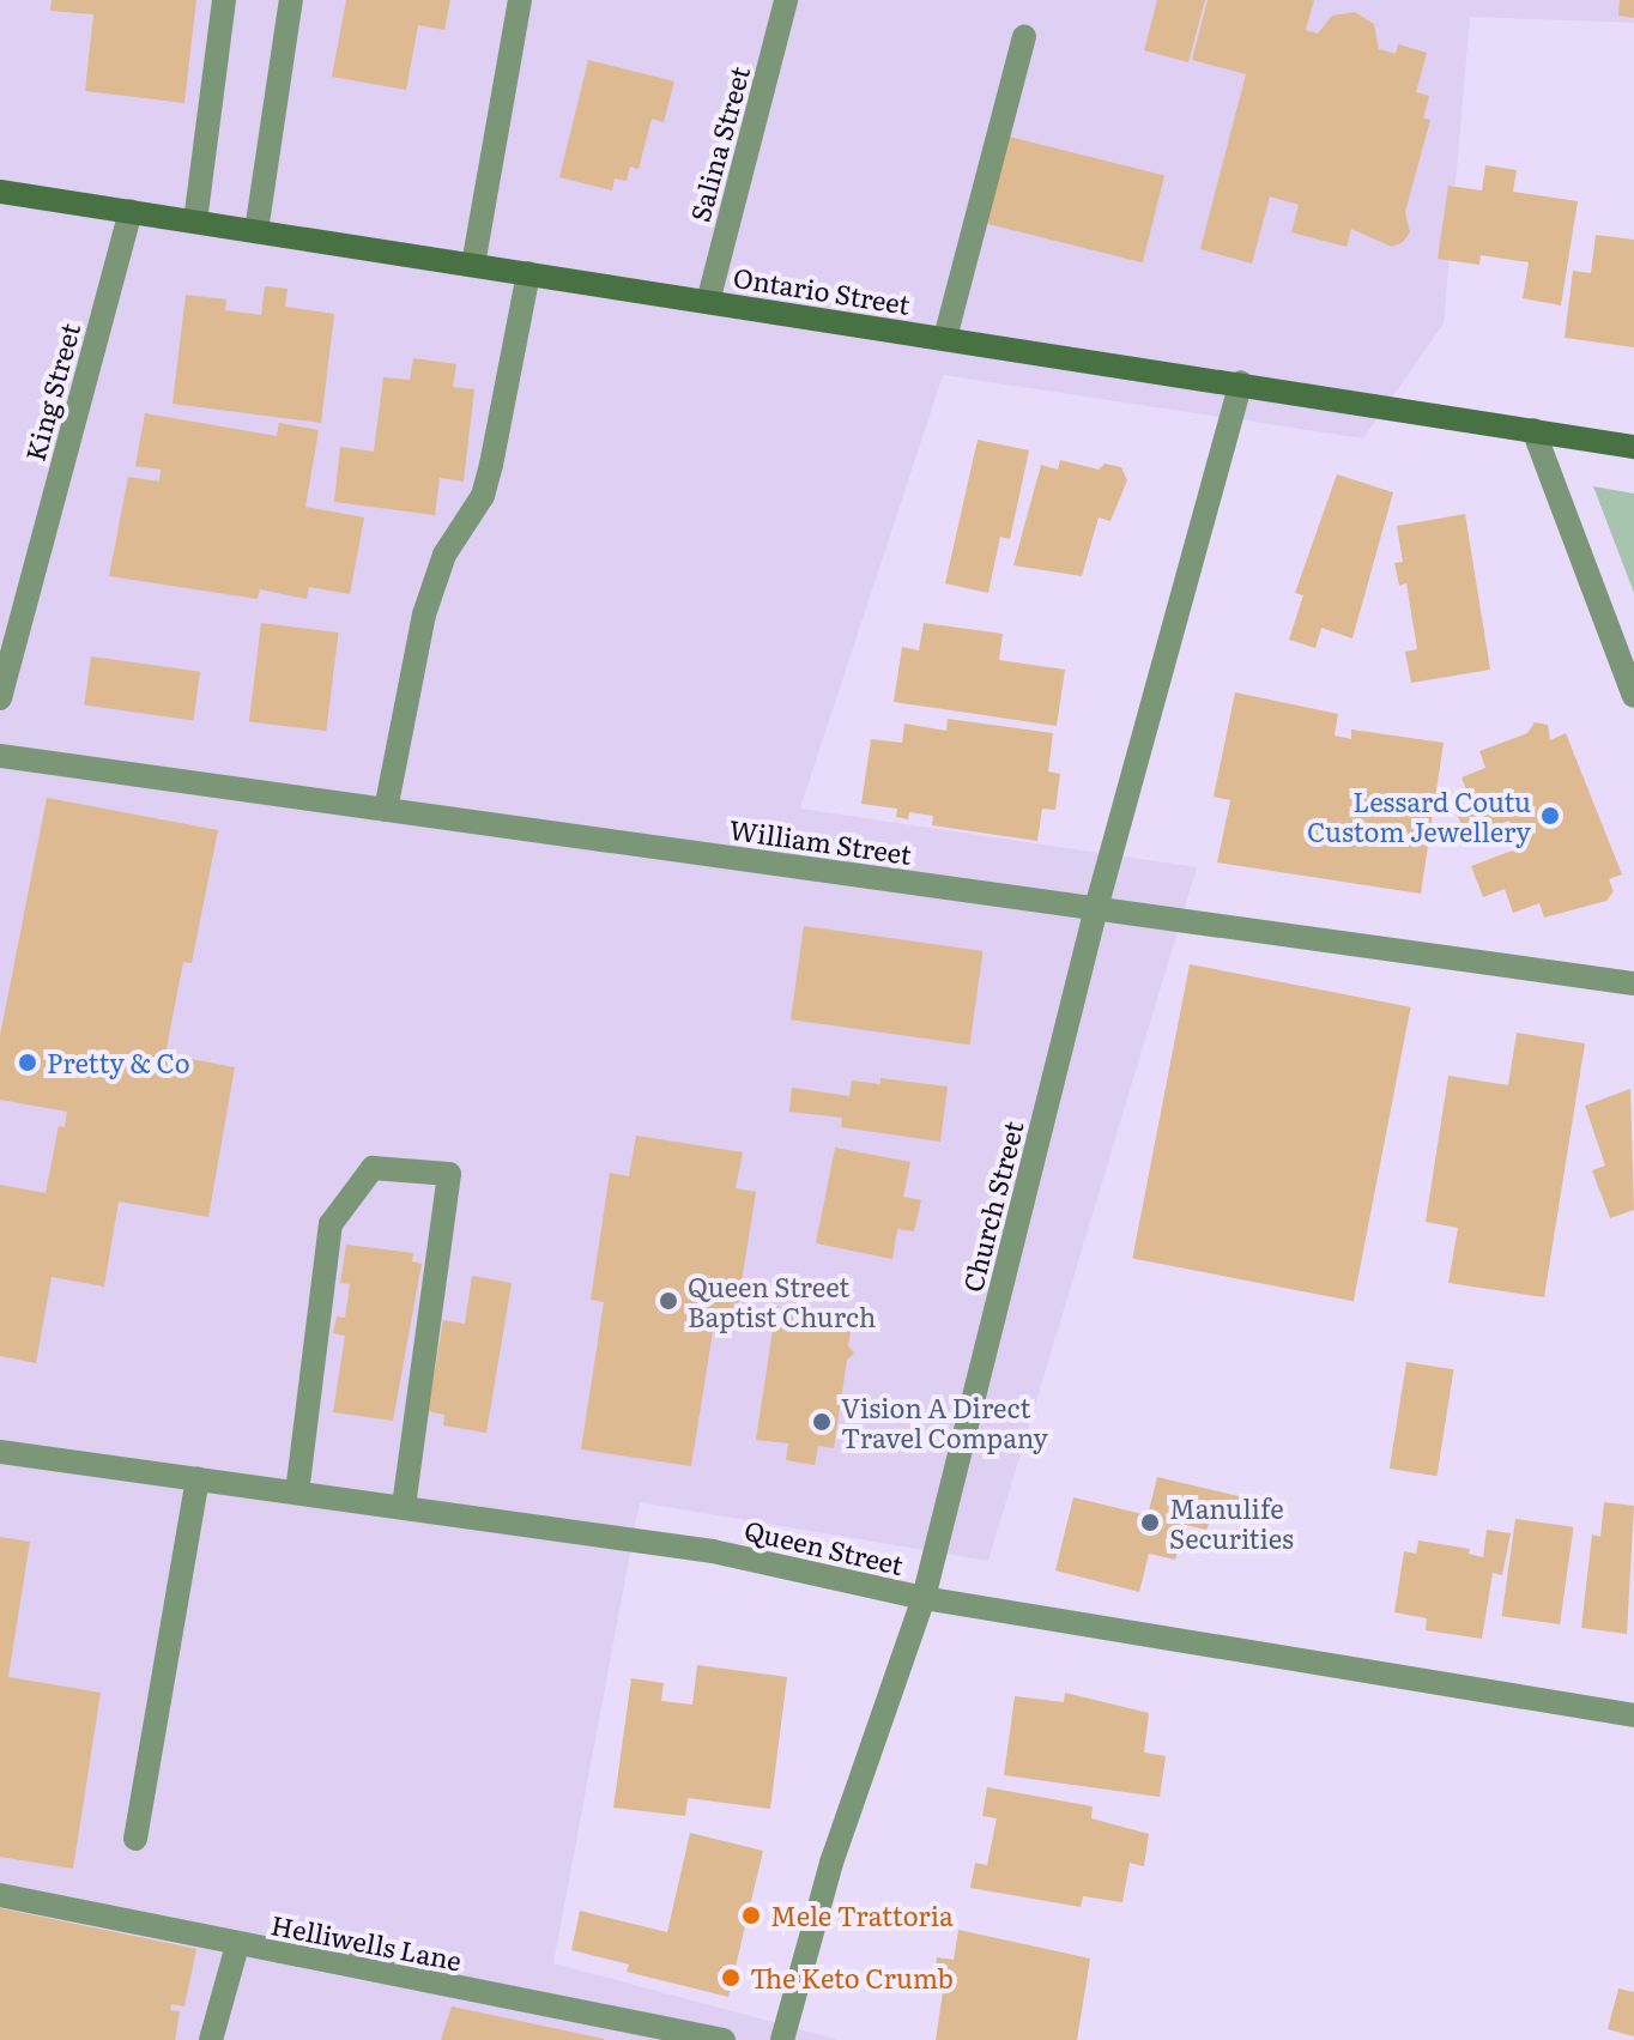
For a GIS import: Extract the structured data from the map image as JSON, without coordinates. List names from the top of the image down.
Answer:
{
  "streets": {
    "main road": ["Ontario Street"],
    "street": [
      "Salina Street",
      "King Street",
      "William Street",
      "Church Street",
      "Queen Street",
      "Helliwells Lane"
    ]
  },
  "crossings": [
    ["Salina Street", "Ontario Street"],
    ["Ontario Street", "King Street"],
    ["Ontario Street", "Church Street"],
    ["William Street", "Church Street"],
    ["Church Street", "Queen Street"]
  ],
  "places": [
    "Lessard Coutu Custom Jewellery",
    "Pretty & Co",
    "Queen Street Baptist Church",
    "Vision A Direct Travel Company",
    "Manulife Securities",
    "Mele Trattoria",
    "The Keto Crumb"
  ]
}
